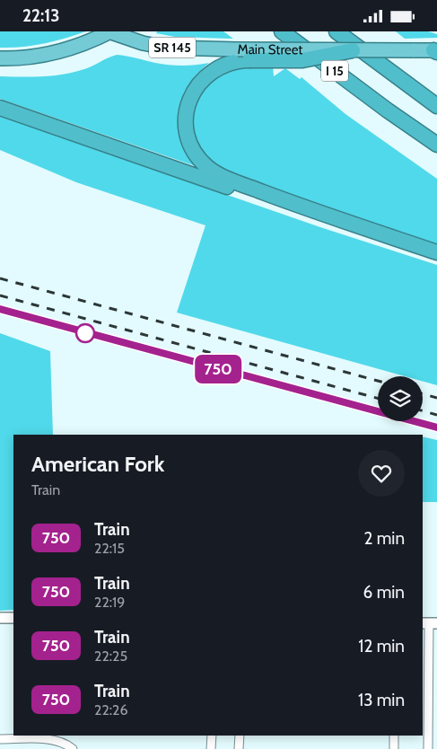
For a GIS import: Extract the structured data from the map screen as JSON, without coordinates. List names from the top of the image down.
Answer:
{
  "streets": {
    "highway": ["SR 145", "Main Street", "I 15"]
  },
  "crossings": [
    ["SR 145", "Main Street"]
  ],
  "page": {
    "status": "22:13",
    "on_map": "750",
    "heading": ["American Fork", "Train"],
    "list": [
      {
        "mark": "750",
        "name": "Train",
        "note": "22:15",
        "value": "2 min"
      },
      {
        "mark": "750",
        "name": "Train",
        "note": "22:19",
        "value": "6 min"
      },
      {
        "mark": "750",
        "name": "Train",
        "note": "22:25",
        "value": "12 min"
      },
      {
        "mark": "750",
        "name": "Train",
        "note": "22:26",
        "value": "13 min"
      }
    ]
  }
}
